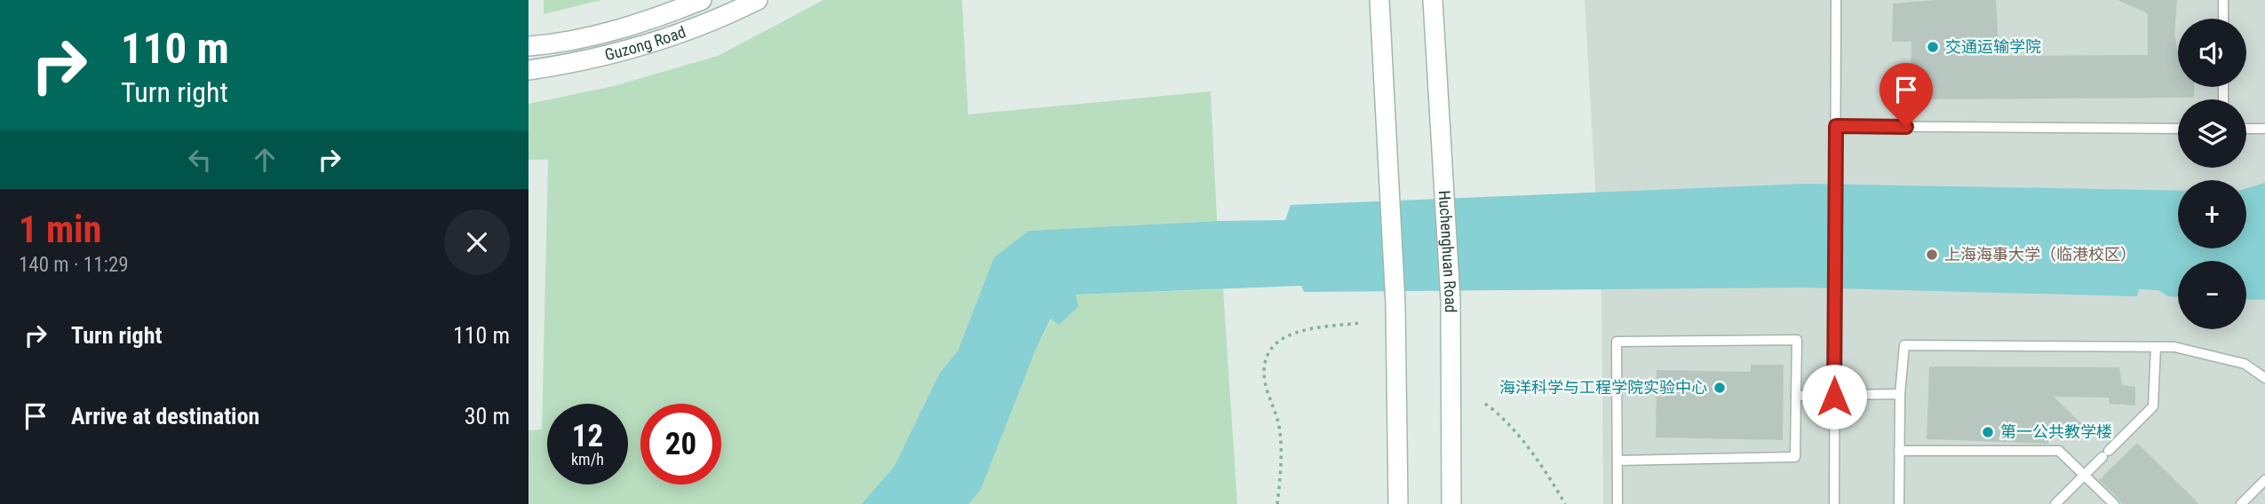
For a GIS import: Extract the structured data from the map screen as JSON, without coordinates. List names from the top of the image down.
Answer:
{
  "streets": {
    "main road": ["Guzong Road", "Huchenghuan Road"]
  },
  "places": [
    "交通运输学院",
    "上海海事大学（临港校区）",
    "海洋科学与工程学院实验中心",
    "第一公共教学楼"
  ],
  "page": {
    "turn": ["110 m", "Turn right"],
    "map_buttons": ["+", "−"],
    "heading": ["1 min", "140 m · 11:29"],
    "list": [
      {
        "name": "Turn right",
        "value": "110 m"
      },
      {
        "name": "Arrive at destination",
        "value": "30 m"
      }
    ],
    "speed": "12 km/h",
    "limit": "20"
  }
}
